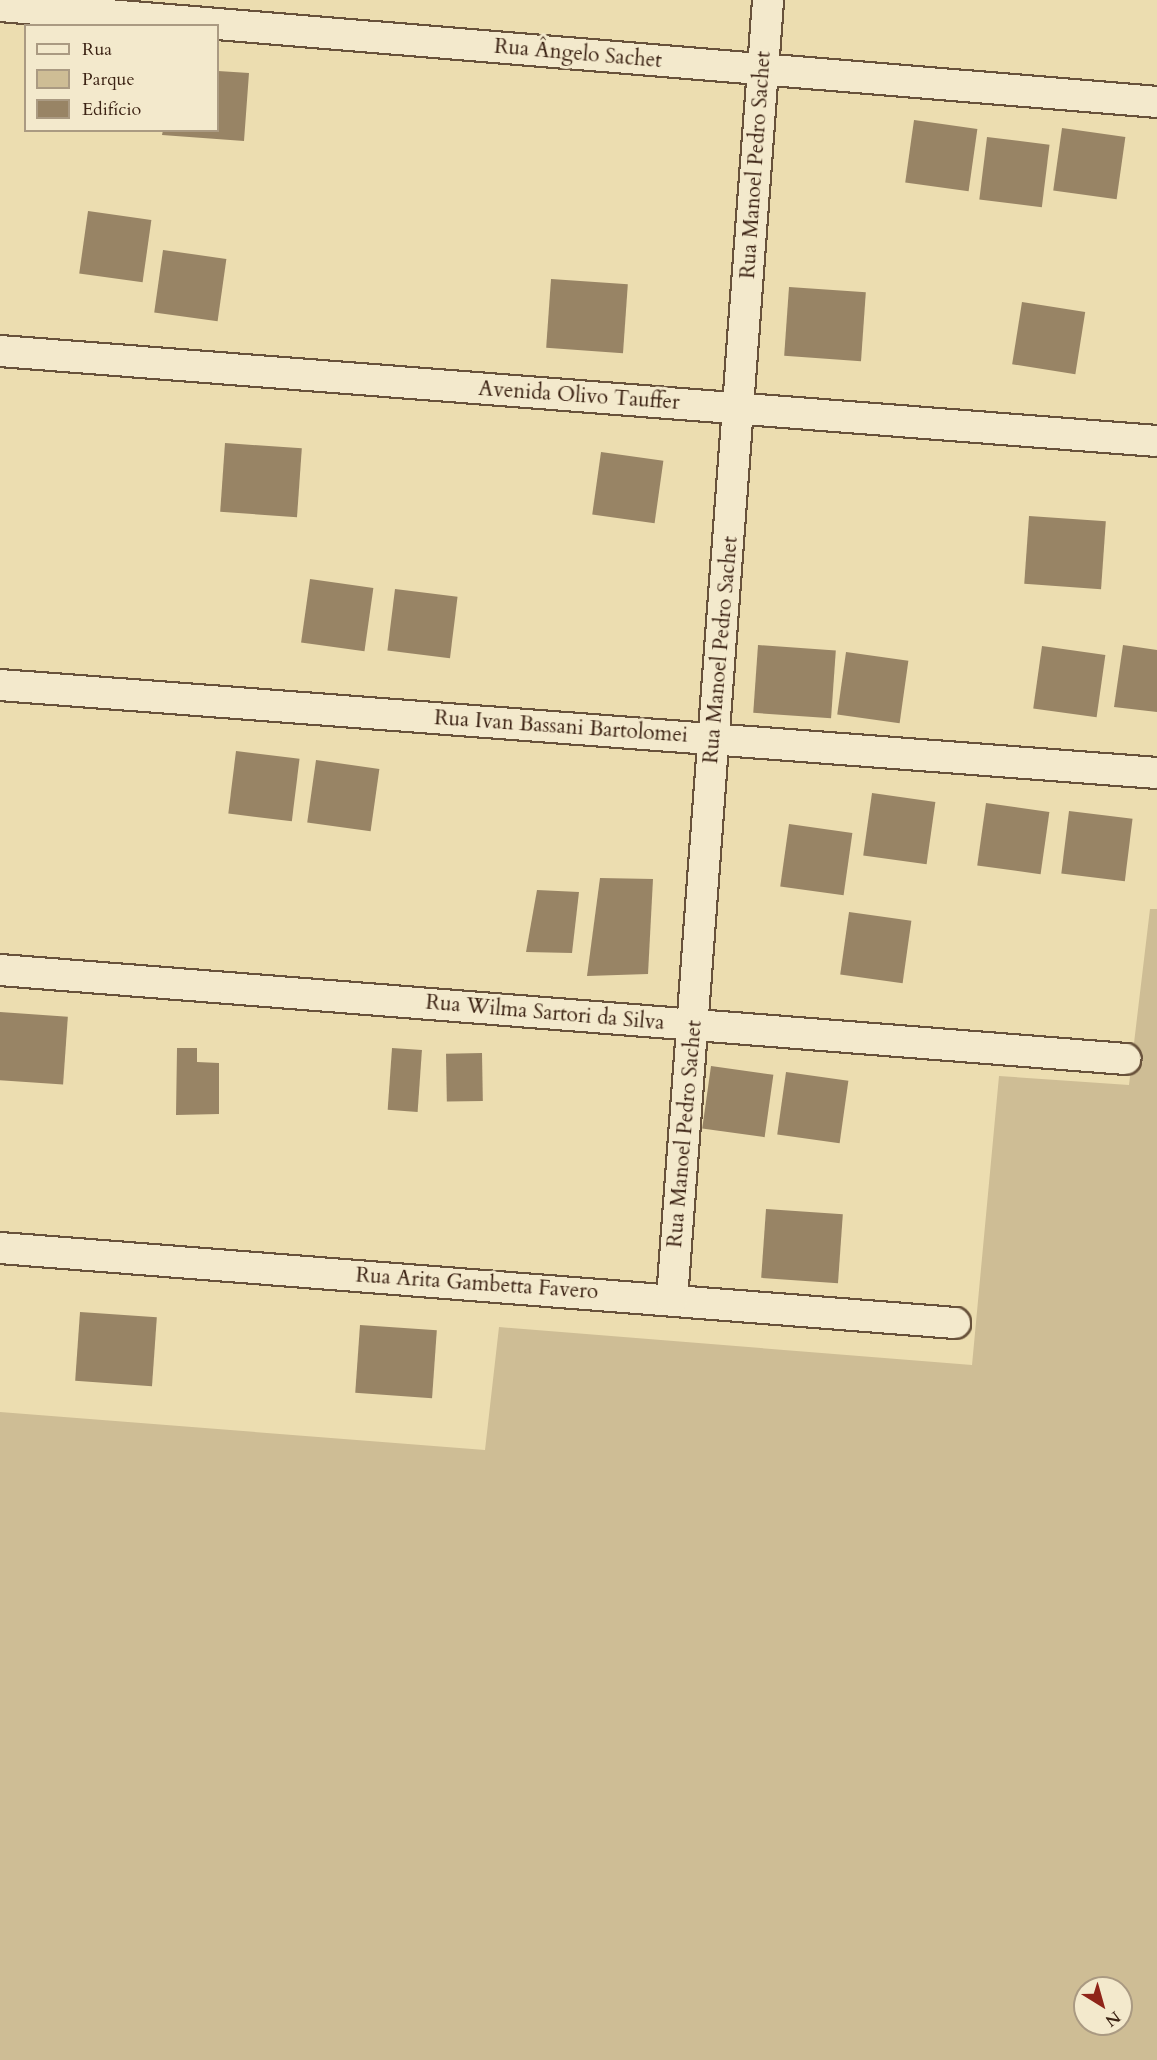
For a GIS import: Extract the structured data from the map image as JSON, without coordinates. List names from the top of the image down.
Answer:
{
  "streets": {
    "street": [
      "Rua Ângelo Sachet",
      "Rua Manoel Pedro Sachet",
      "Avenida Olivo Tauffer",
      "Rua Ivan Bassani Bartolomei",
      "Rua Wilma Sartori da Silva",
      "Rua Arita Gambetta Favero"
    ]
  },
  "crossings": [
    ["Rua Ângelo Sachet", "Rua Manoel Pedro Sachet"],
    ["Rua Manoel Pedro Sachet", "Avenida Olivo Tauffer"],
    ["Rua Manoel Pedro Sachet", "Rua Ivan Bassani Bartolomei"],
    ["Rua Manoel Pedro Sachet", "Rua Wilma Sartori da Silva"],
    ["Rua Manoel Pedro Sachet", "Rua Arita Gambetta Favero"]
  ],
  "legend": ["Rua", "Parque", "Edifício"],
  "north": "bottom right"
}
